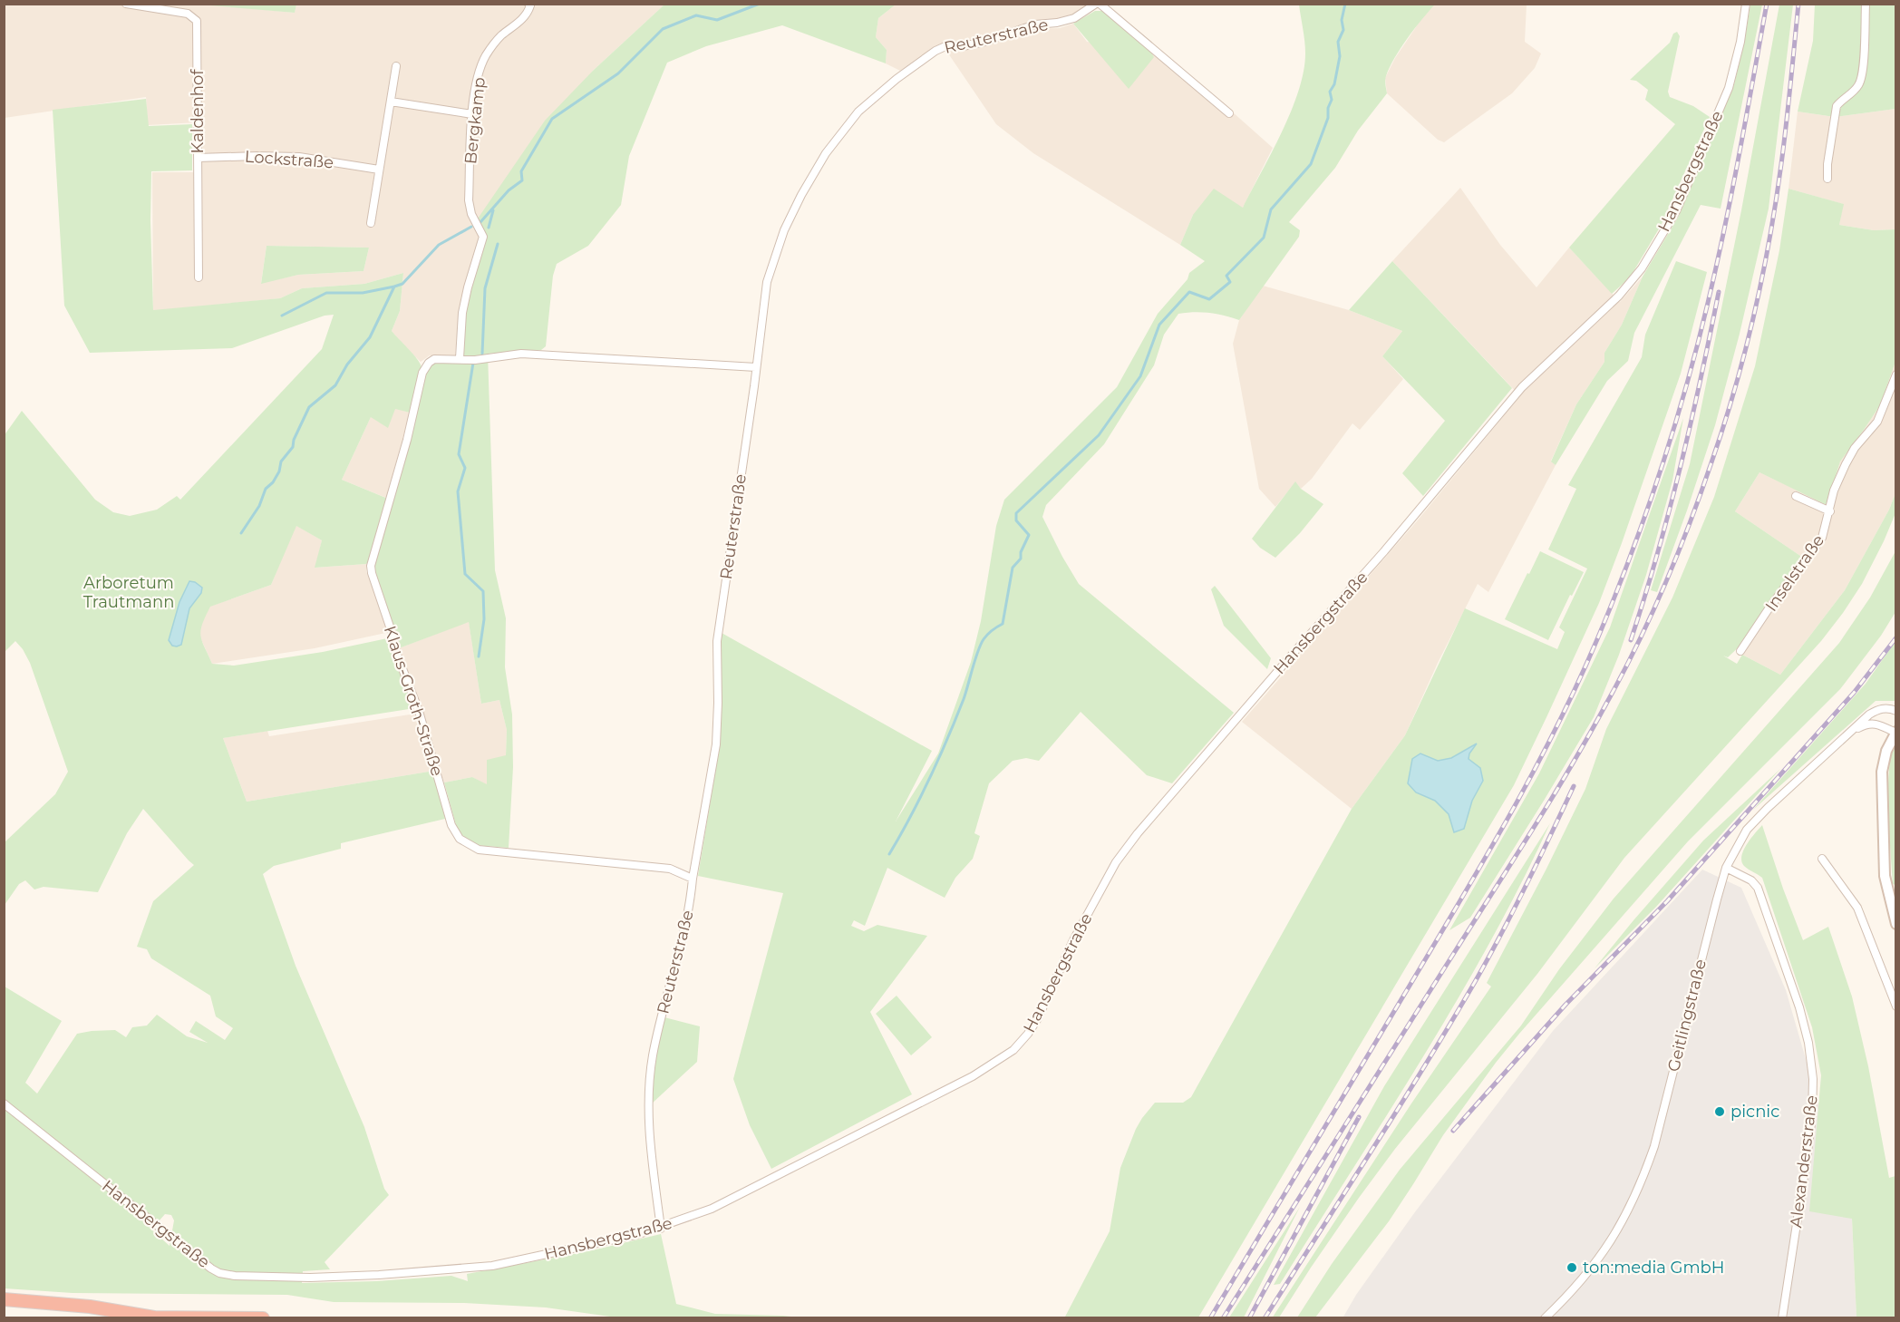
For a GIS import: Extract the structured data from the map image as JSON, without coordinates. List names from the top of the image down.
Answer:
{
  "streets": {
    "street": [
      "Reuterstraße",
      "Kaldenhof",
      "Bergkamp",
      "Lockstraße",
      "Hansbergstraße",
      "Inselstraße",
      "Klaus-Groth-Straße",
      "Geitlingstraße",
      "Alexanderstraße"
    ]
  },
  "crossings": [
    ["Reuterstraße", "Hansbergstraße"],
    ["Reuterstraße", "Klaus-Groth-Straße"],
    ["Kaldenhof", "Lockstraße"],
    ["Bergkamp", "Klaus-Groth-Straße"],
    ["Geitlingstraße", "Alexanderstraße"]
  ],
  "parks": ["Arboretum Trautmann"],
  "places": ["picnic", "ton:media GmbH"]
}
